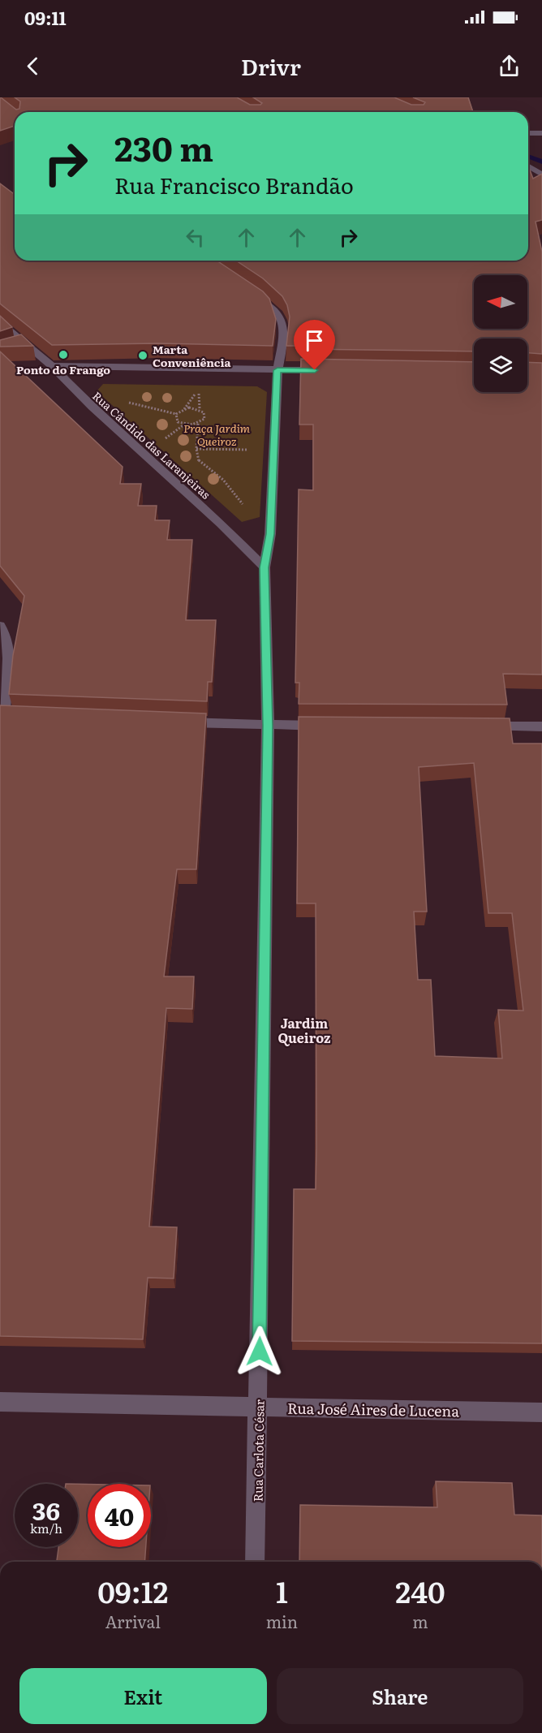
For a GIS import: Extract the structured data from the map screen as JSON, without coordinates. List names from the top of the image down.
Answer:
{
  "streets": {
    "street": ["Rua Cândido das Laranjeiras", "Rua José Aires de Lucena", "Rua Carlota César"]
  },
  "crossings": [
    ["Rua Cândido das Laranjeiras", "Rua Carlota César"],
    ["Rua José Aires de Lucena", "Rua Carlota César"]
  ],
  "districts": ["Jardim Queiroz"],
  "parks": ["Praça Jardim Queiroz"],
  "places": ["Ponto do Frango", "Marta Conveniência"],
  "north": "left",
  "page": {
    "status": "09:11",
    "header": "Drivr",
    "turn": ["230 m", "Rua Francisco Brandão"],
    "speed": "36 km/h",
    "limit": "40",
    "eta": [
      "09:12",
      "Arrival",
      "1",
      "min",
      "240",
      "m"
    ],
    "buttons": ["Exit", "Share"]
  }
}
